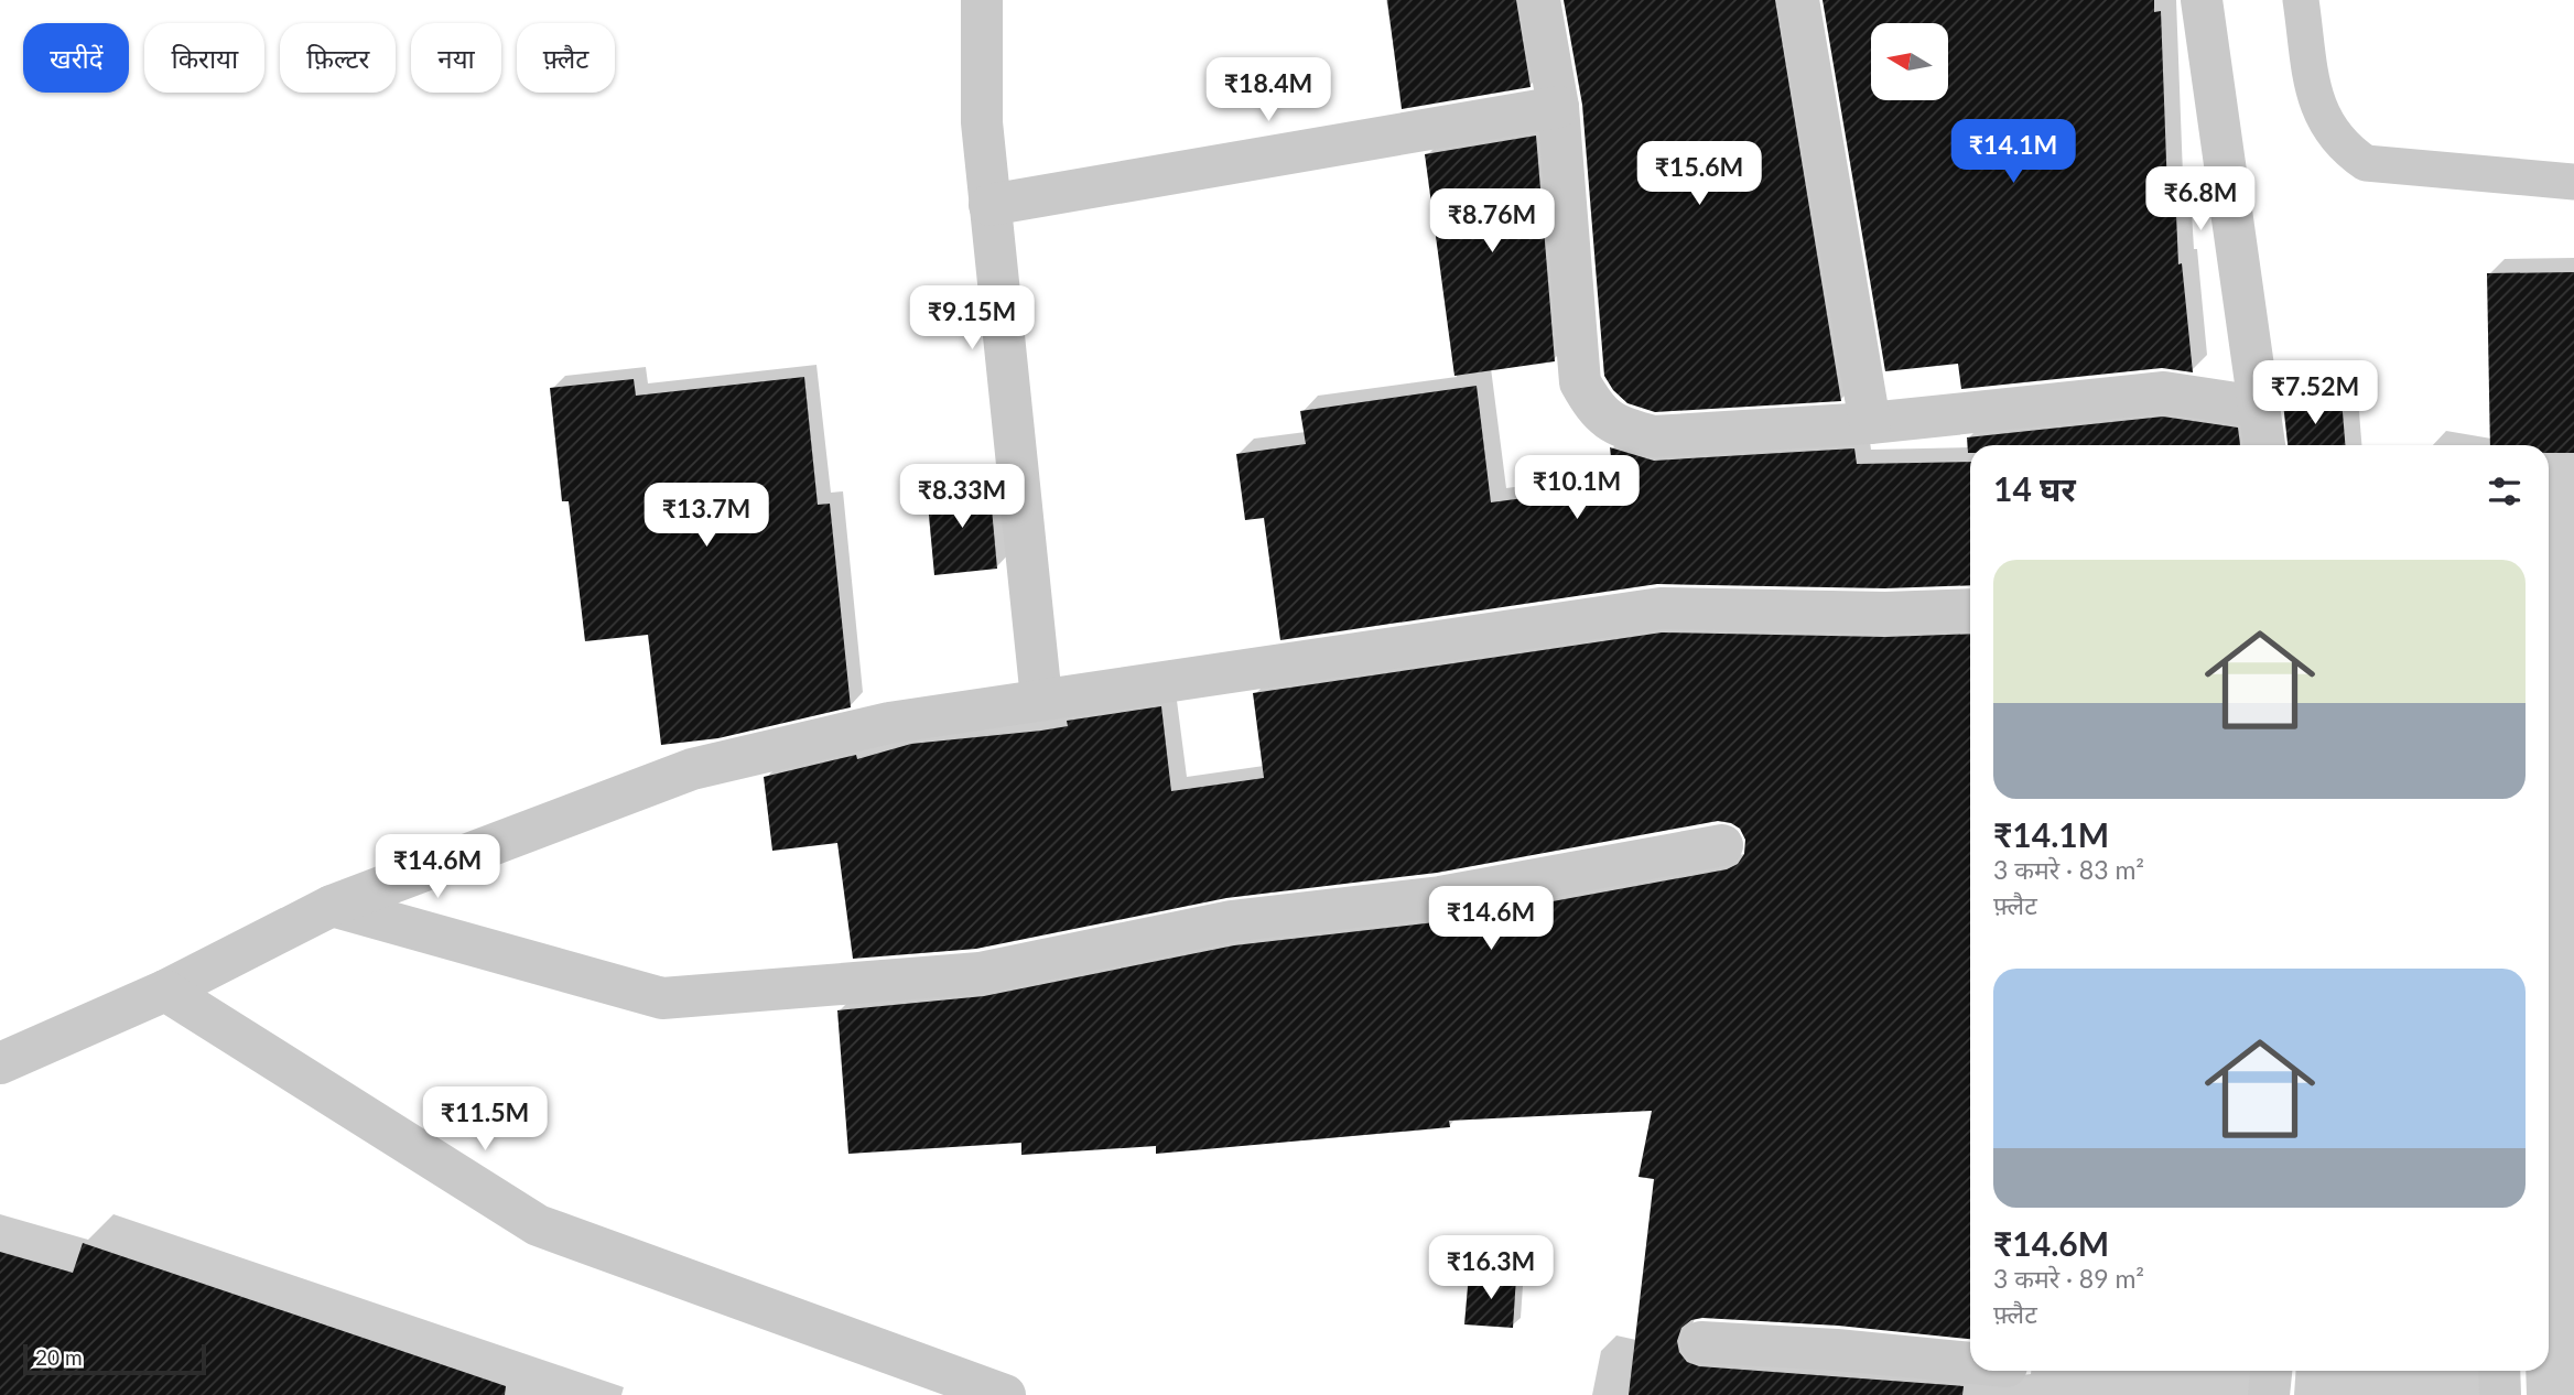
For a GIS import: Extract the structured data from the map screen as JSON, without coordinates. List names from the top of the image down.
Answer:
{
  "scale_bar": "20 m",
  "north": "left",
  "page": {
    "chip": [
      "खरीदें",
      "किराया",
      "फ़िल्टर",
      "नया",
      "फ़्लैट"
    ],
    "price": [
      "₹18.4M",
      "₹14.1M",
      "₹15.6M",
      "₹6.8M",
      "₹8.76M",
      "₹9.15M",
      "₹7.52M",
      "₹10.1M",
      "₹8.33M",
      "₹13.7M",
      "₹14.6M",
      "₹14.6M",
      "₹11.5M",
      "₹16.3M"
    ],
    "heading": "14 घर",
    "list": [
      {
        "name": "₹14.1M",
        "note": "3 कमरे · 83 m² · फ़्लैट"
      },
      {
        "name": "₹14.6M",
        "note": "3 कमरे · 89 m² · फ़्लैट"
      }
    ],
    "scale": "20 m"
  }
}
